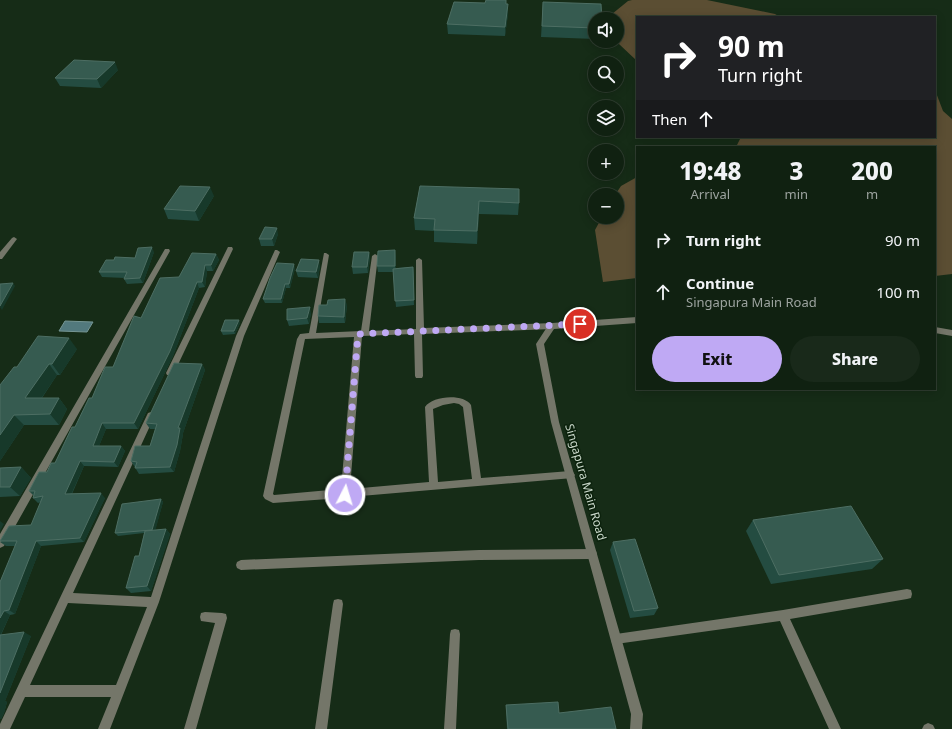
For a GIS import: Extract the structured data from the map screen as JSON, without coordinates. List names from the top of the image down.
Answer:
{
  "streets": {
    "street": ["Singapura Main Road"]
  },
  "page": {
    "map_buttons": ["+", "−"],
    "turn": ["90 m", "Turn right"],
    "then": "Then",
    "eta": [
      "19:48",
      "Arrival",
      "3",
      "min",
      "200",
      "m"
    ],
    "list": [
      {
        "name": "Turn right",
        "value": "90 m"
      },
      {
        "name": "Continue",
        "note": "Singapura Main Road",
        "value": "100 m"
      }
    ],
    "buttons": ["Exit", "Share"]
  }
}
